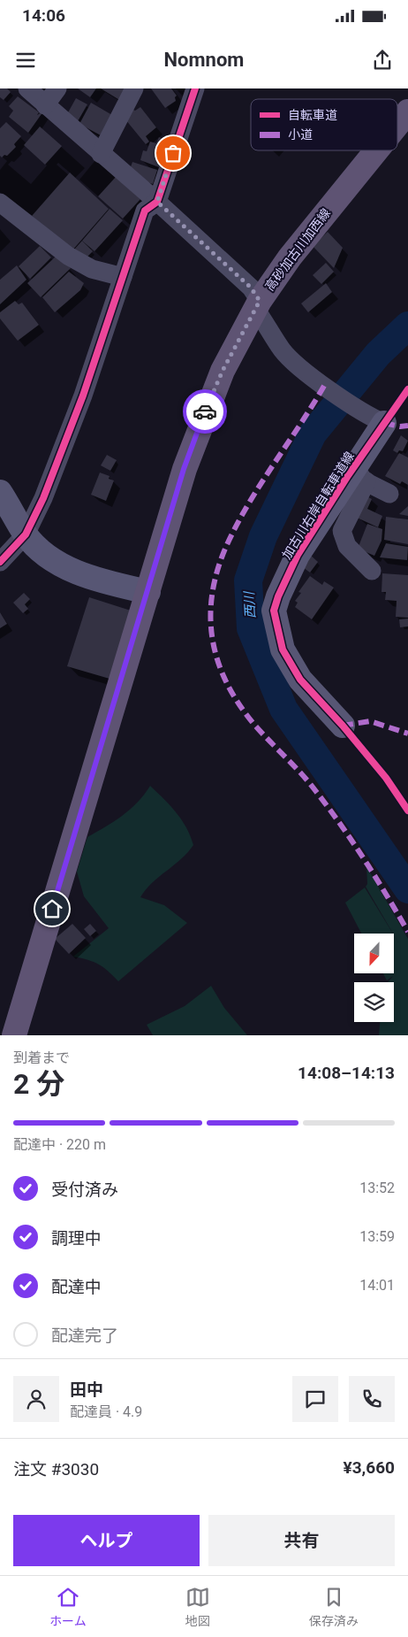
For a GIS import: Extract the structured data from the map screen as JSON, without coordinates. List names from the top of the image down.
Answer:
{
  "streets": {
    "main road": ["高砂加古川加西線", "加古川右岸自転車道線"]
  },
  "water": ["西川"],
  "legend": ["自転車道", "小道"],
  "north": "bottom",
  "page": {
    "status": "14:06",
    "header": "Nomnom",
    "heading": ["2 分", "到着まで", "14:08–14:13"],
    "panel": [
      "田中",
      "配達員 · 4.9",
      "注文 #3030",
      "¥3,660"
    ],
    "bar": "配達中 · 220 m",
    "list": [
      ["受付済み", "13:52"],
      ["調理中", "13:59"],
      ["配達中", "14:01"],
      "配達完了"
    ],
    "buttons": ["ヘルプ", "共有"],
    "tabs": ["ホーム", "地図", "保存済み"]
  }
}
